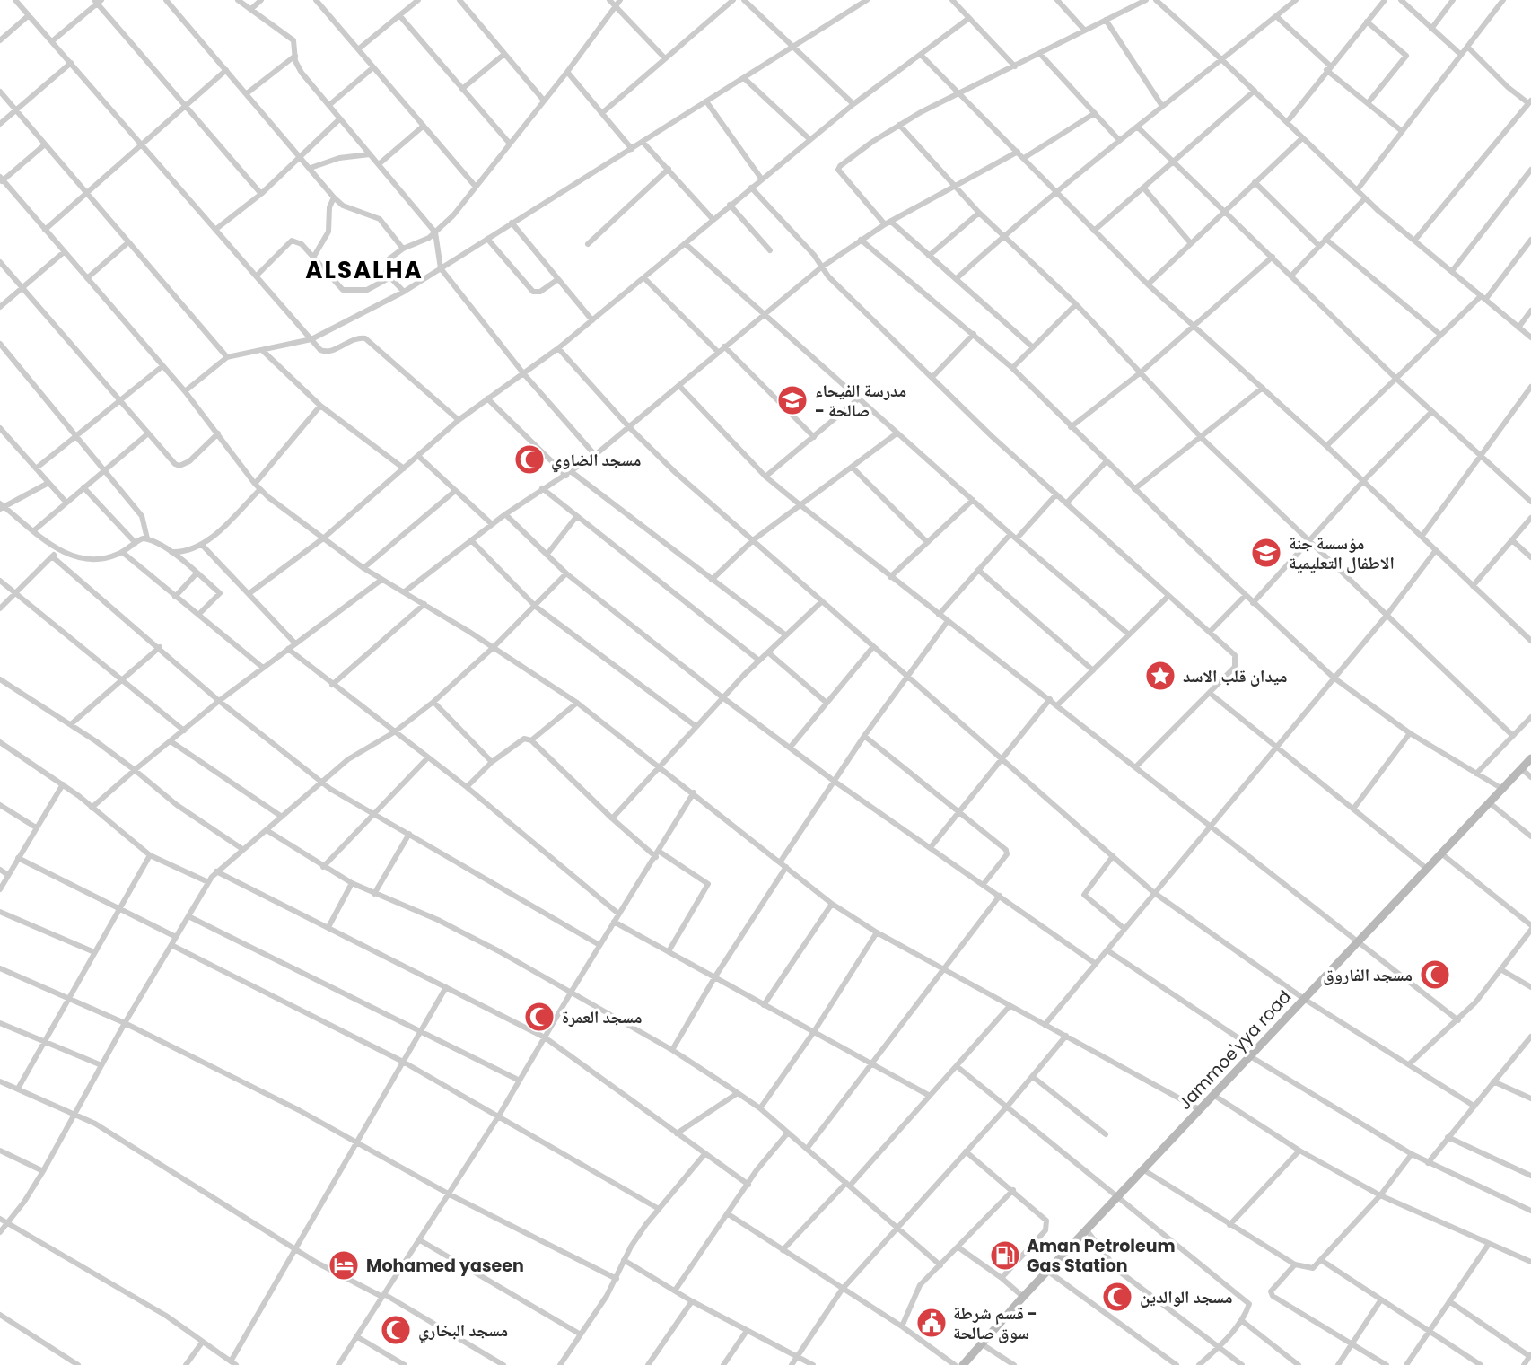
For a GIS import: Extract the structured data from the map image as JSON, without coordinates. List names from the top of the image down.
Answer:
{
  "streets": {
    "main road": ["Jammoe'yya road"]
  },
  "districts": ["ALSALHA"],
  "places": {
    "school or university": ["مدرسة الفيحاء - صالحة", "مؤسسة جنة الاطفال التعليمية"],
    "mosque": [
      "مسجد الضاوي",
      "مسجد الفاروق",
      "مسجد العمرة",
      "مسجد الوالدين",
      "مسجد البخاري"
    ],
    "place": ["ميدان قلب الاسد"],
    "fuel station": ["Aman Petroleum Gas Station"],
    "hotel": ["Mohamed yaseen"],
    "public building": ["قسم شرطة - سوق صالحة"]
  }
}
